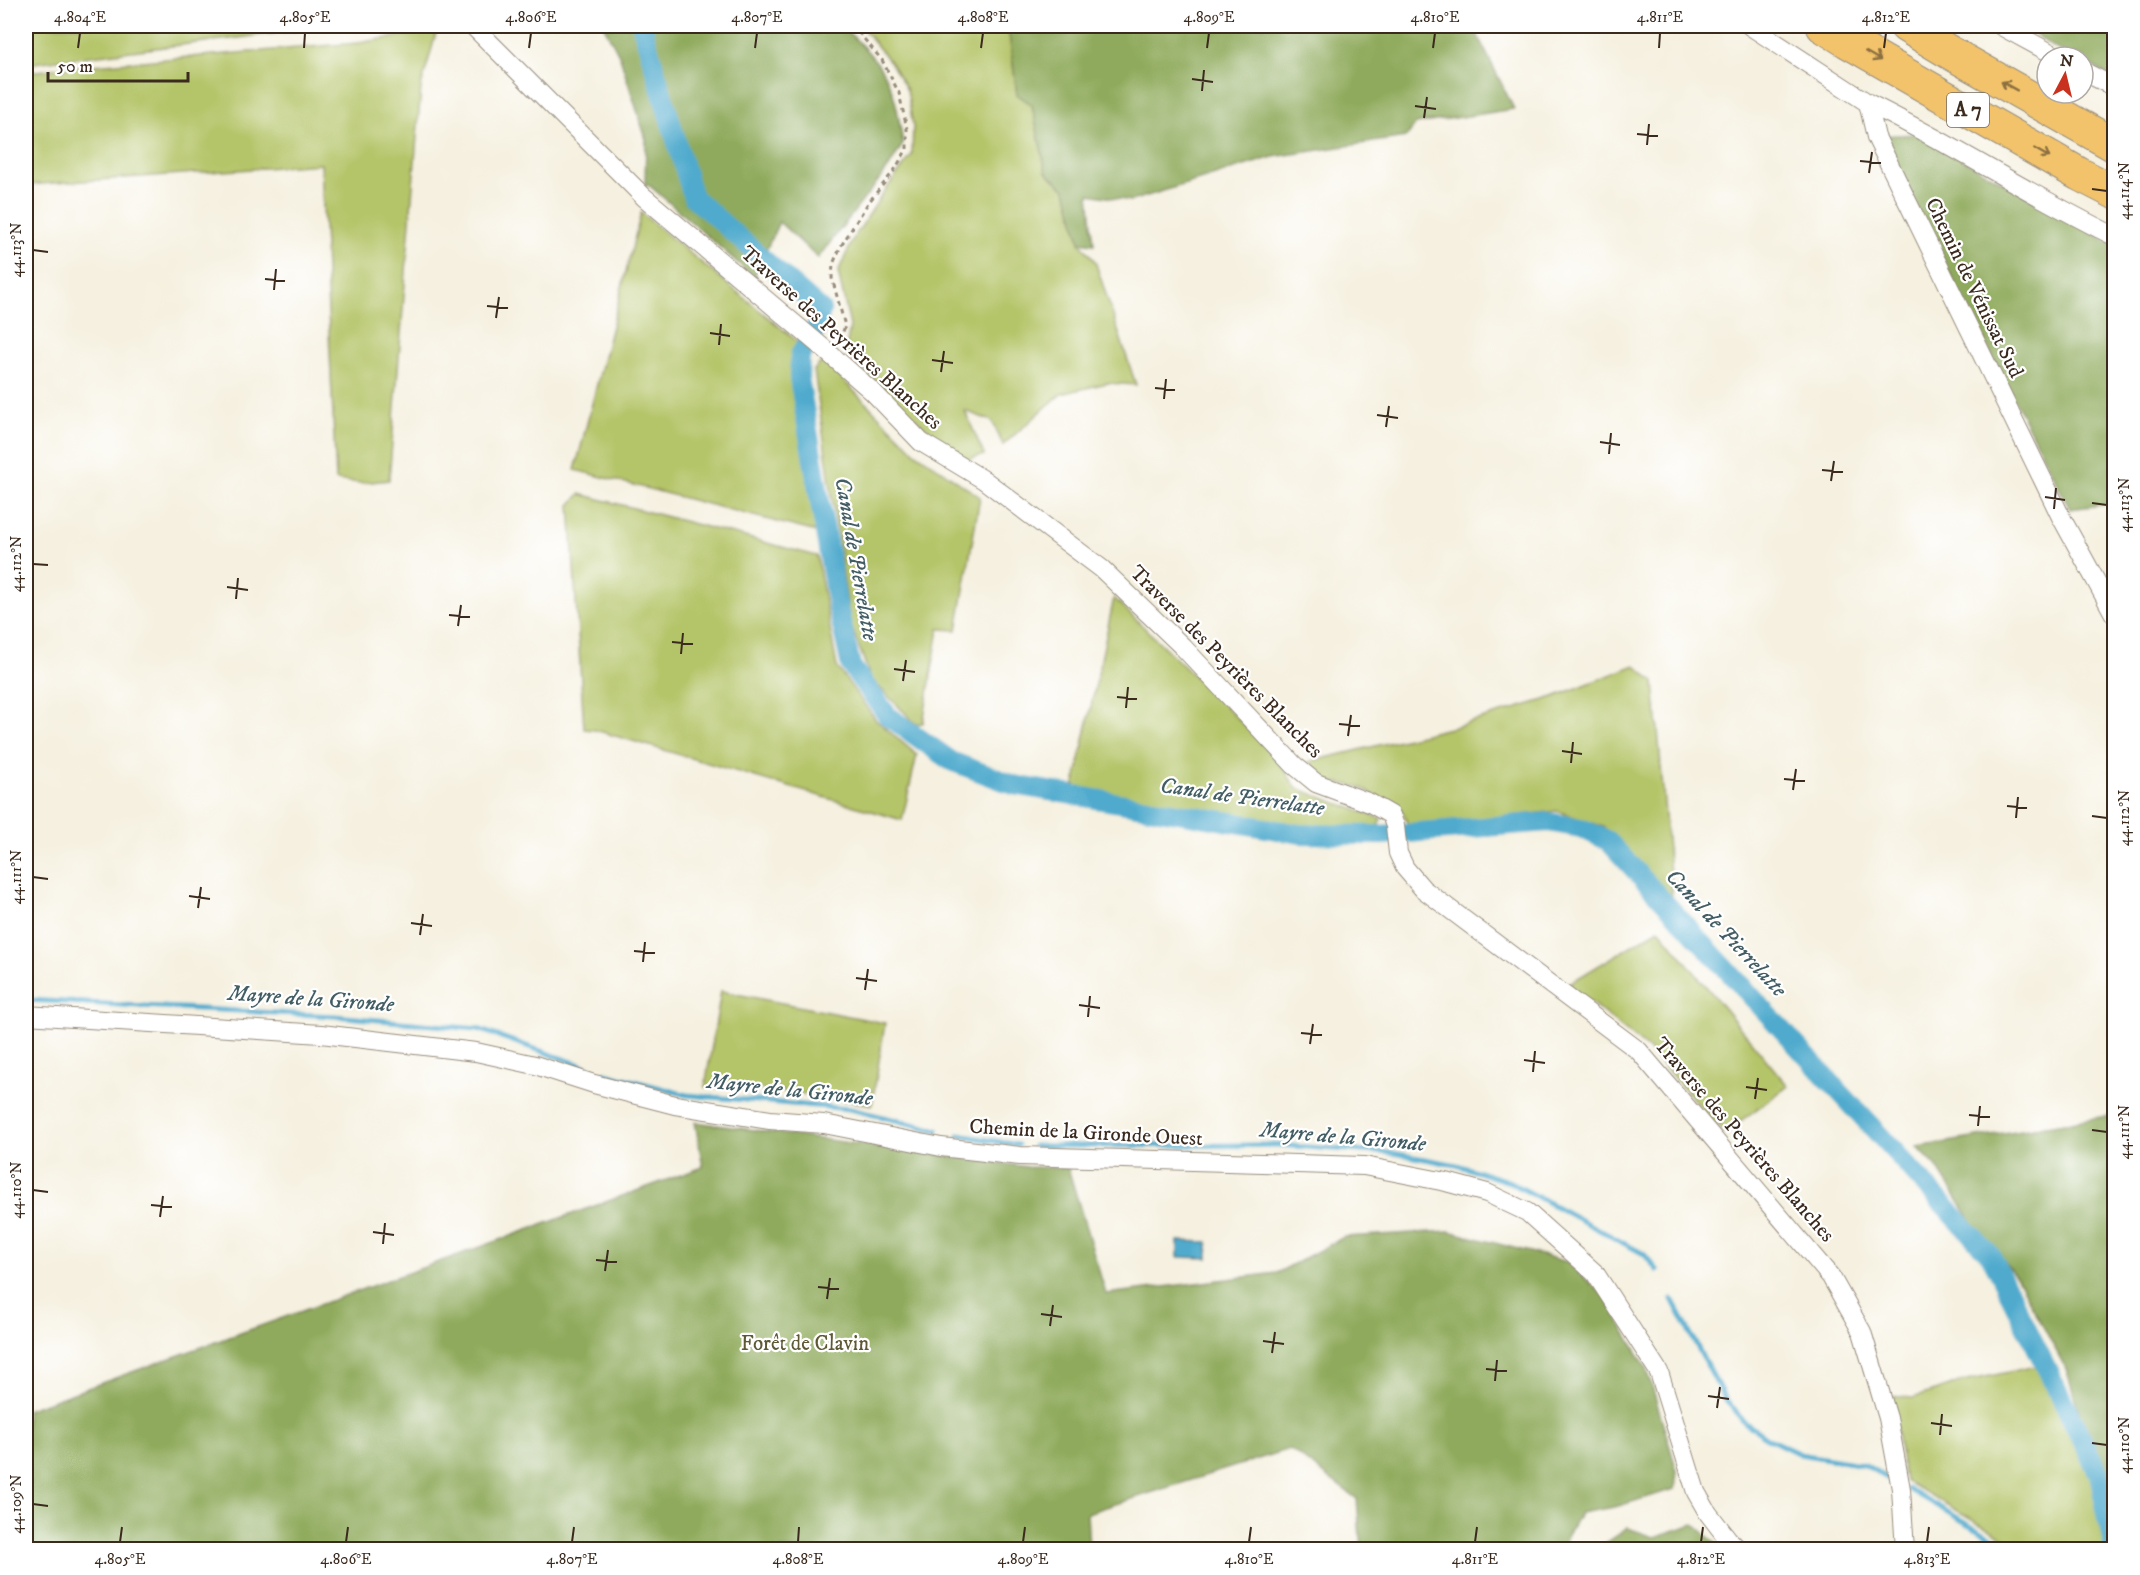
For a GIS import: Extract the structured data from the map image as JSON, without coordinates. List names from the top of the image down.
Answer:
{
  "streets": {
    "highway": ["A 7"],
    "street": ["Chemin de Vénissat Sud", "Traverse des Peyrières Blanches", "Chemin de la Gironde Ouest"]
  },
  "water": ["Canal de Pierrelatte", "Mayre de la Gironde"],
  "parks": ["Forêt de Clavin"],
  "scale_bar": "50 m",
  "north": "top",
  "coordinates": [
    "4.804°E",
    "4.805°E",
    "4.806°E",
    "4.807°E",
    "4.808°E",
    "4.809°E",
    "4.810°E",
    "4.811°E",
    "4.812°E",
    "44.114°N",
    "44.113°N",
    "44.112°N",
    "44.111°N",
    "44.110°N",
    "44.109°N",
    "4.813°E"
  ]
}
